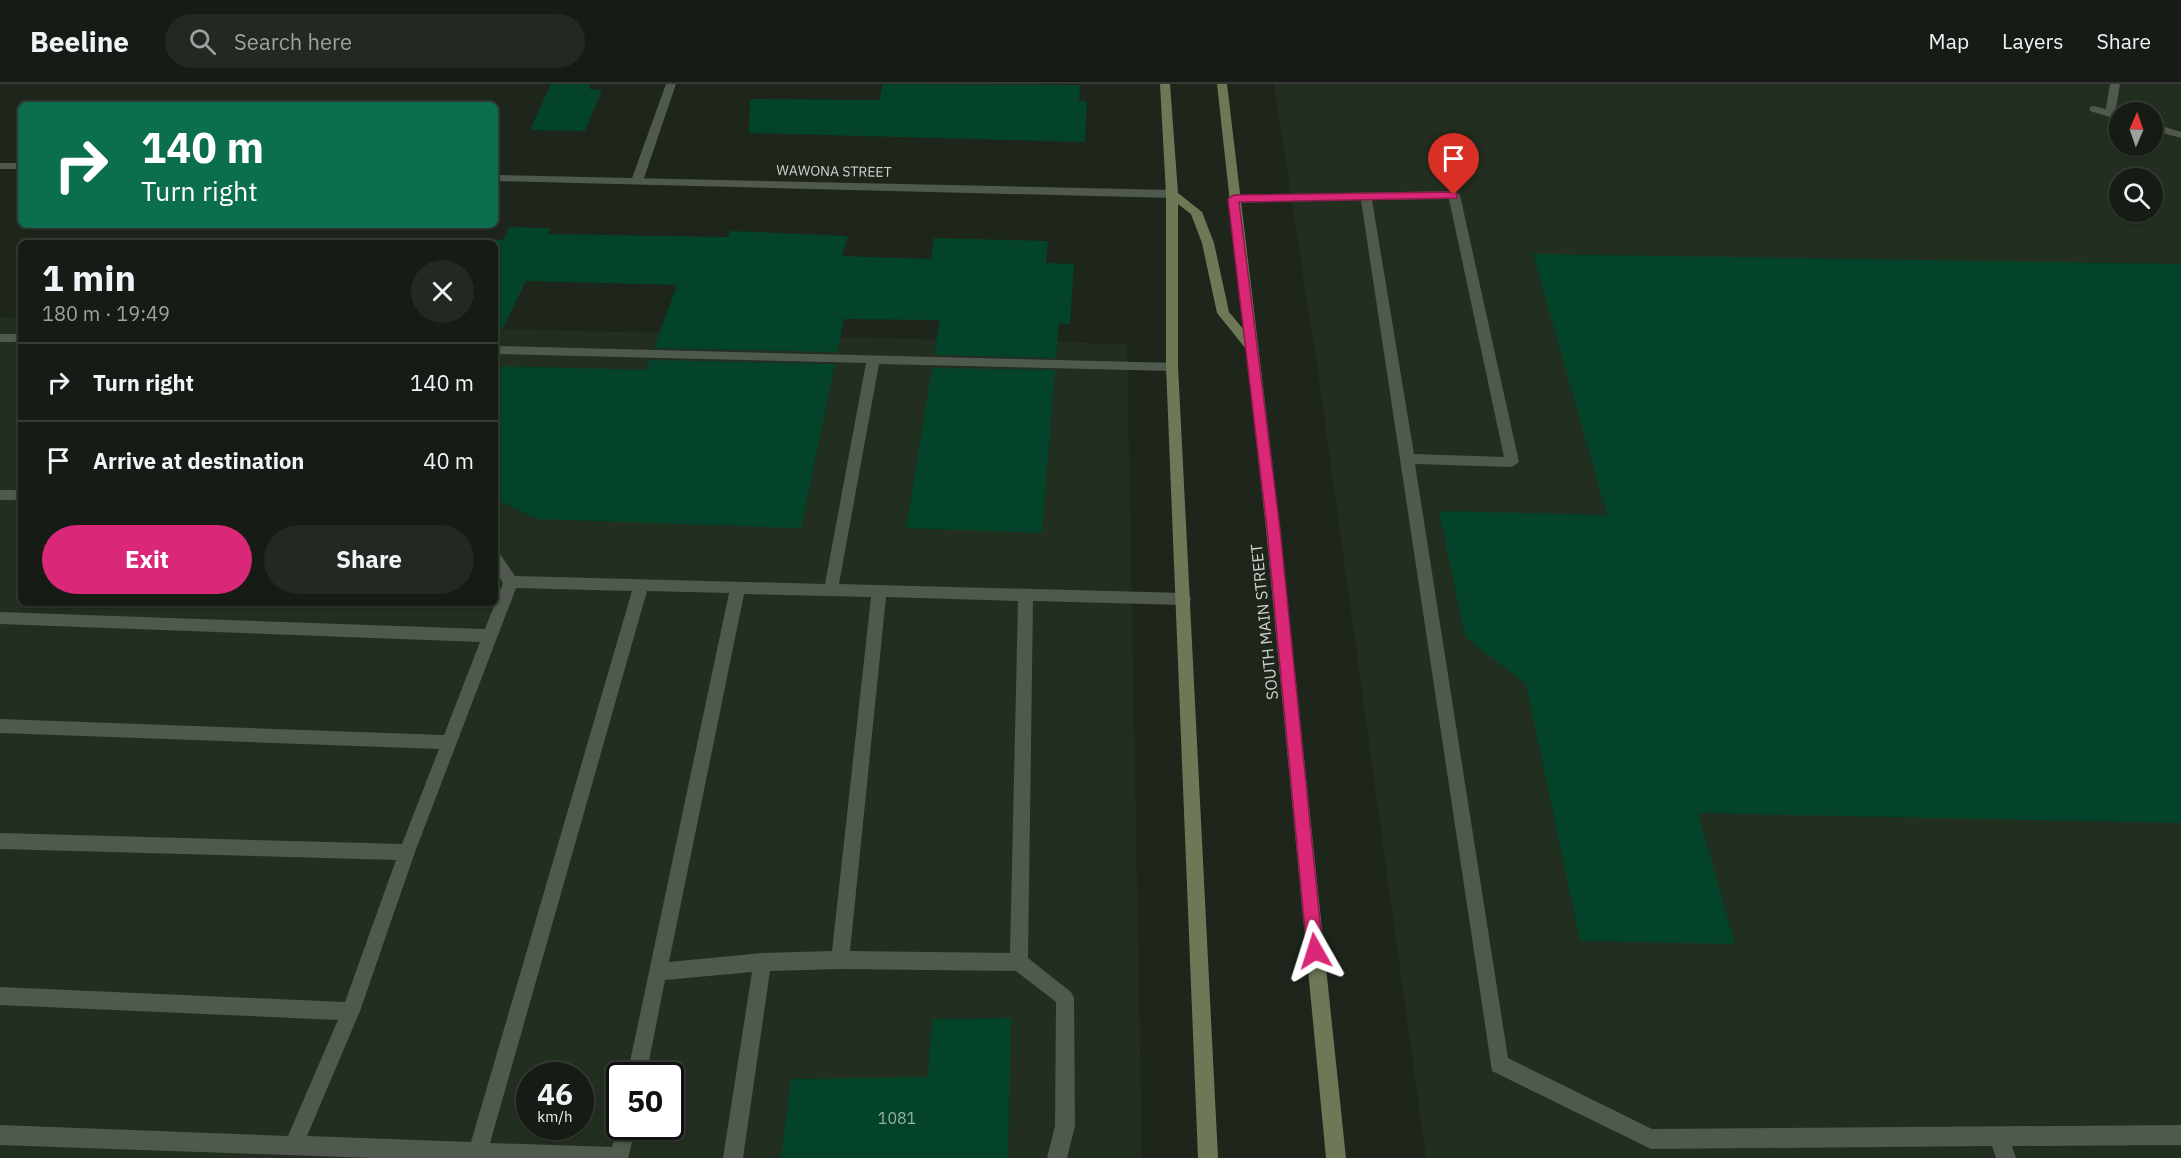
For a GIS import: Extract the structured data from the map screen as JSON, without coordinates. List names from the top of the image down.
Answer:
{
  "streets": {
    "main road": ["SOUTH MAIN STREET"],
    "street": ["WAWONA STREET"]
  },
  "house_numbers": ["1081"],
  "north": "top",
  "page": {
    "header": "Beeline",
    "search": "Search here",
    "nav": ["Map", "Layers", "Share"],
    "turn": ["140 m", "Turn right"],
    "heading": ["1 min", "180 m · 19:49"],
    "list": [
      {
        "name": "Turn right",
        "value": "140 m"
      },
      {
        "name": "Arrive at destination",
        "value": "40 m"
      }
    ],
    "buttons": ["Exit", "Share"],
    "speed": "46 km/h",
    "limit": "50"
  }
}
